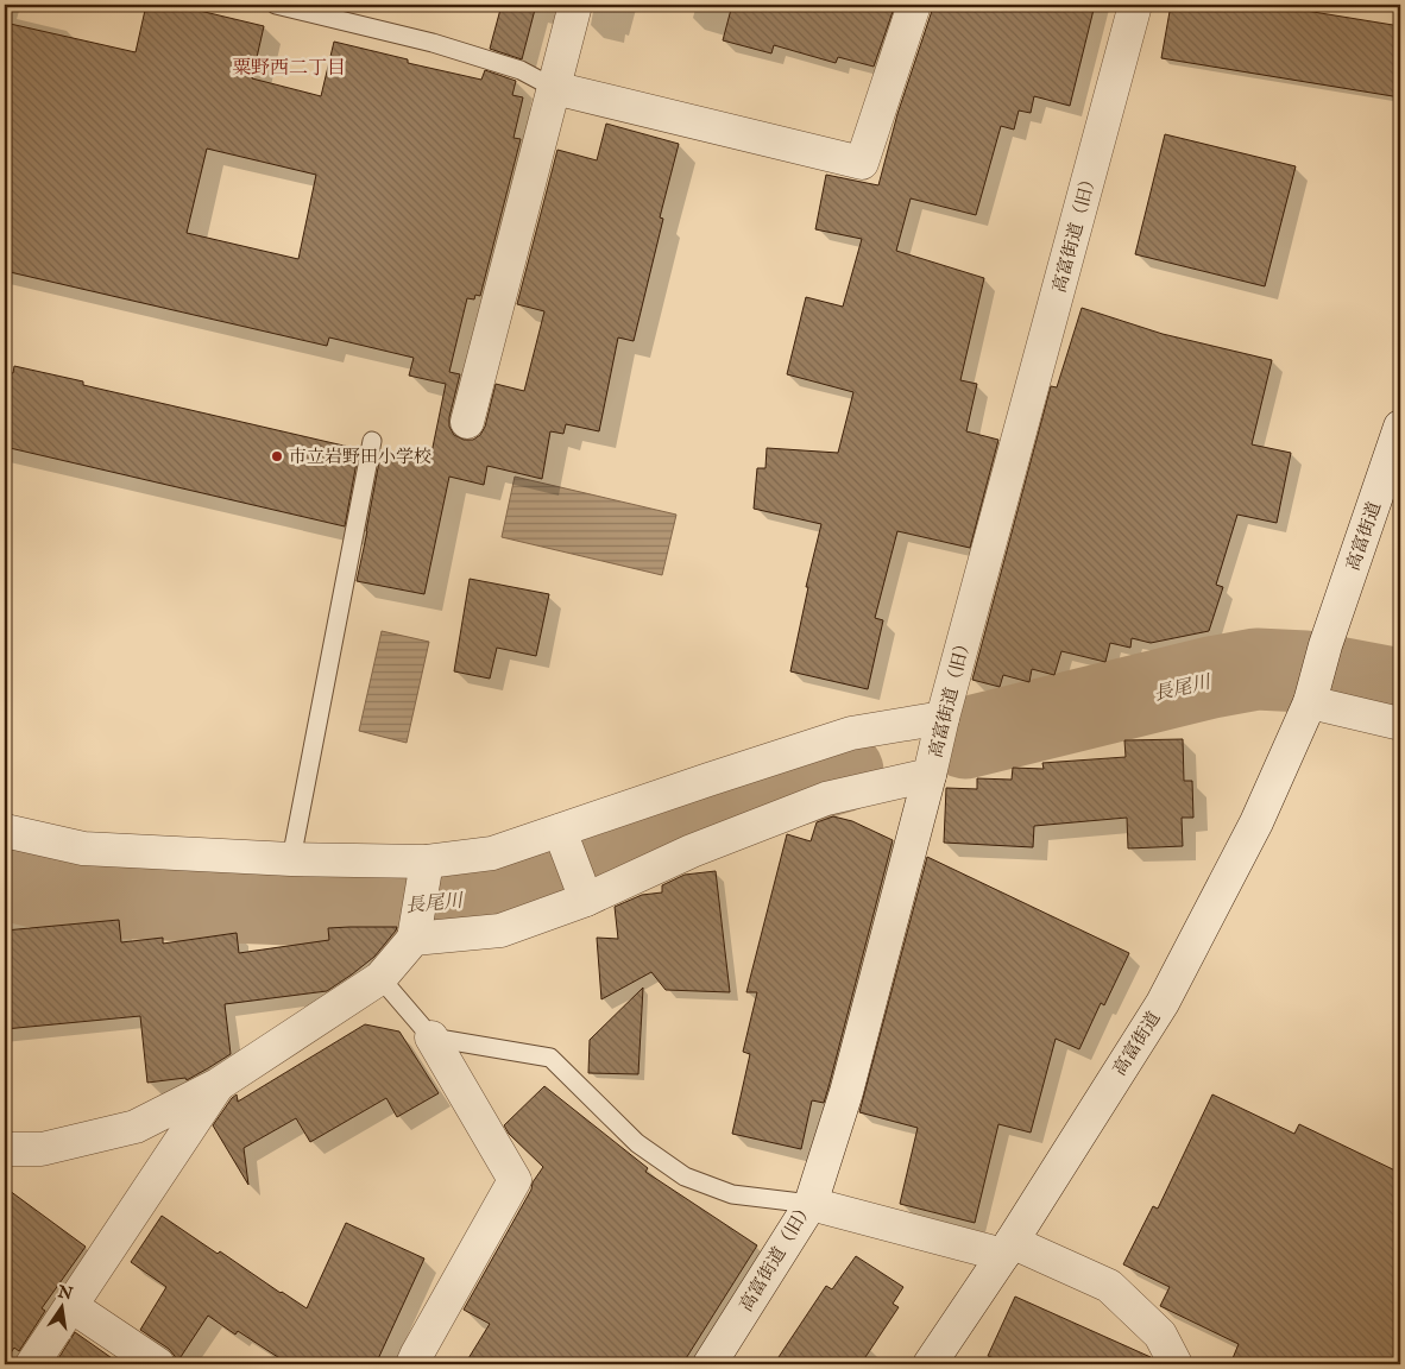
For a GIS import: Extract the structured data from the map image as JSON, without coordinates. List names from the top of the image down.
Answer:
{
  "streets": {
    "street": ["高富街道（旧）", "高富街道"]
  },
  "districts": ["粟野西二丁目"],
  "water": ["長尾川"],
  "places": ["市立岩野田小学校"],
  "north": "top"
}
